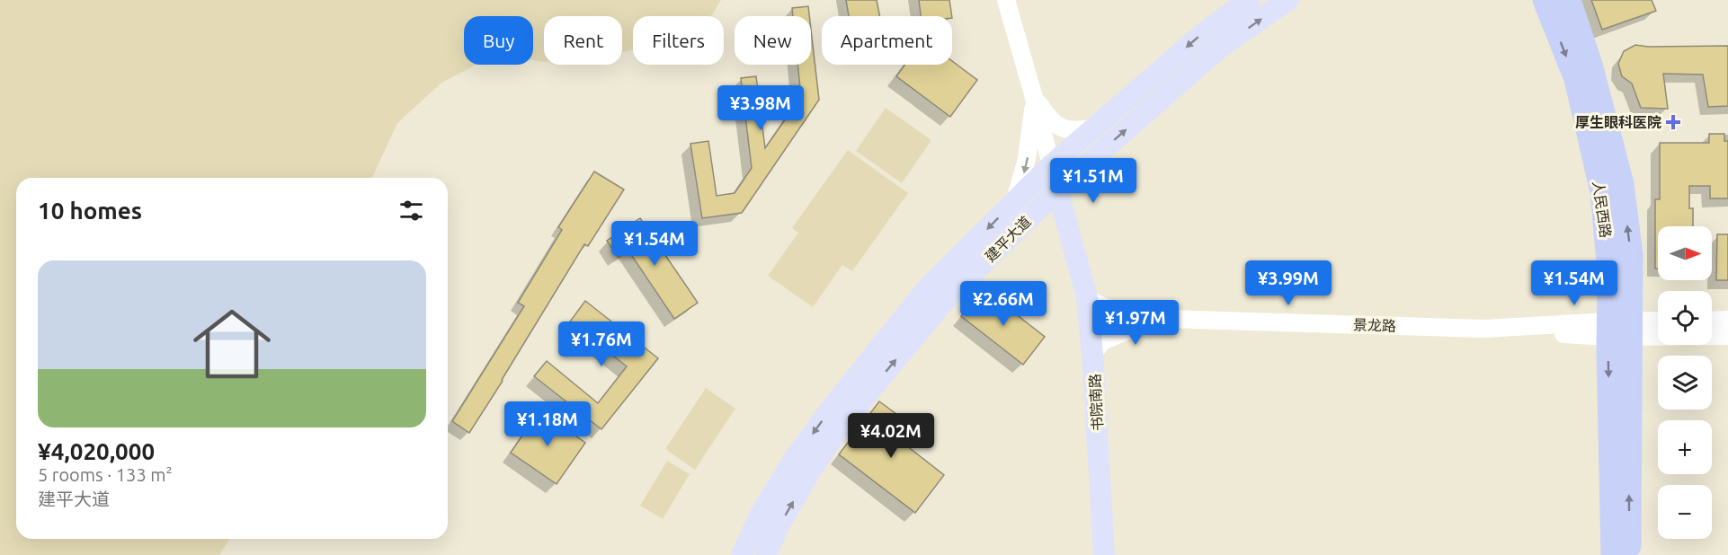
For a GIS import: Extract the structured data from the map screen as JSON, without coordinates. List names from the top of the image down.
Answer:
{
  "streets": {
    "highway": ["人民西路"],
    "main road": ["建平大道", "书院南路"],
    "street": ["景龙路"]
  },
  "crossings": [
    ["人民西路", "景龙路"],
    ["建平大道", "书院南路"],
    ["景龙路", "书院南路"]
  ],
  "places": {
    "health": ["厚生眼科医院"]
  },
  "north": "right",
  "page": {
    "chip": [
      "Buy",
      "Rent",
      "Filters",
      "New",
      "Apartment"
    ],
    "price": [
      "¥3.98M",
      "¥1.51M",
      "¥1.54M",
      "¥3.99M",
      "¥1.54M",
      "¥2.66M",
      "¥1.97M",
      "¥1.76M",
      "¥1.18M",
      "¥4.02M"
    ],
    "heading": "10 homes",
    "map_buttons": ["+", "−"],
    "list": [
      {
        "name": "¥4,020,000",
        "note": "5 rooms · 133 m² · 建平大道"
      }
    ]
  }
}
